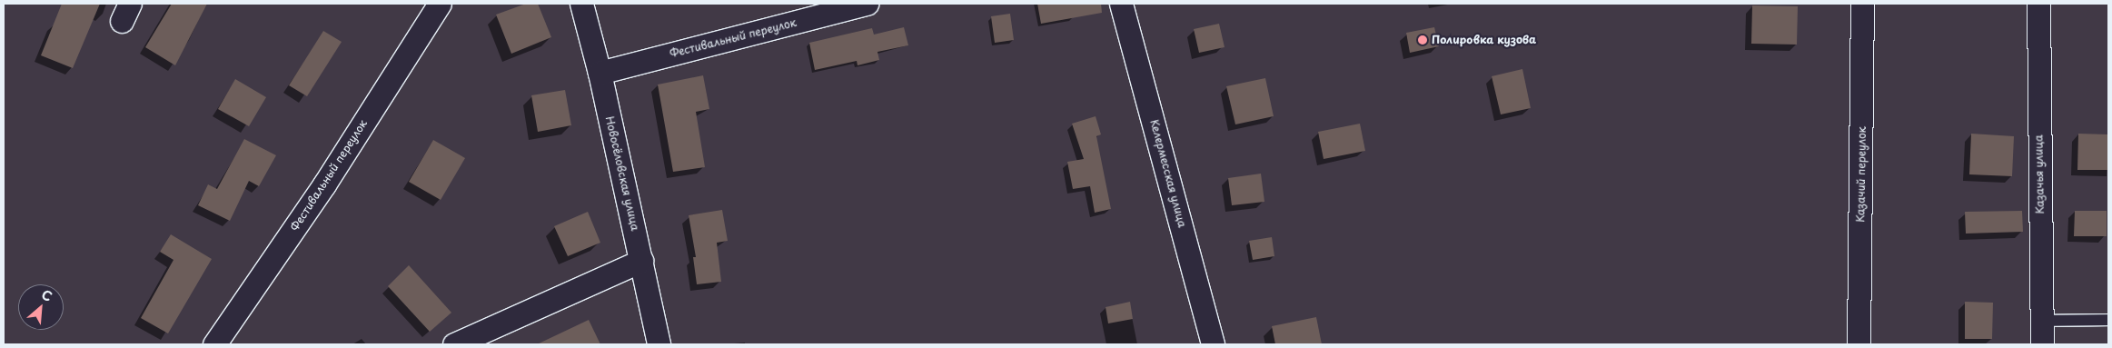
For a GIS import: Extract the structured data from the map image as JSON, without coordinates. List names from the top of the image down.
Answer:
{
  "streets": {
    "street": [
      "Фестивальный переулок",
      "Новосёловская улица",
      "Келермесская улица",
      "Казачий переулок",
      "Казачья улица"
    ]
  },
  "crossings": [
    ["Фестивальный переулок", "Новосёловская улица"]
  ],
  "places": ["Полировка кузова"],
  "north": "top right"
}
